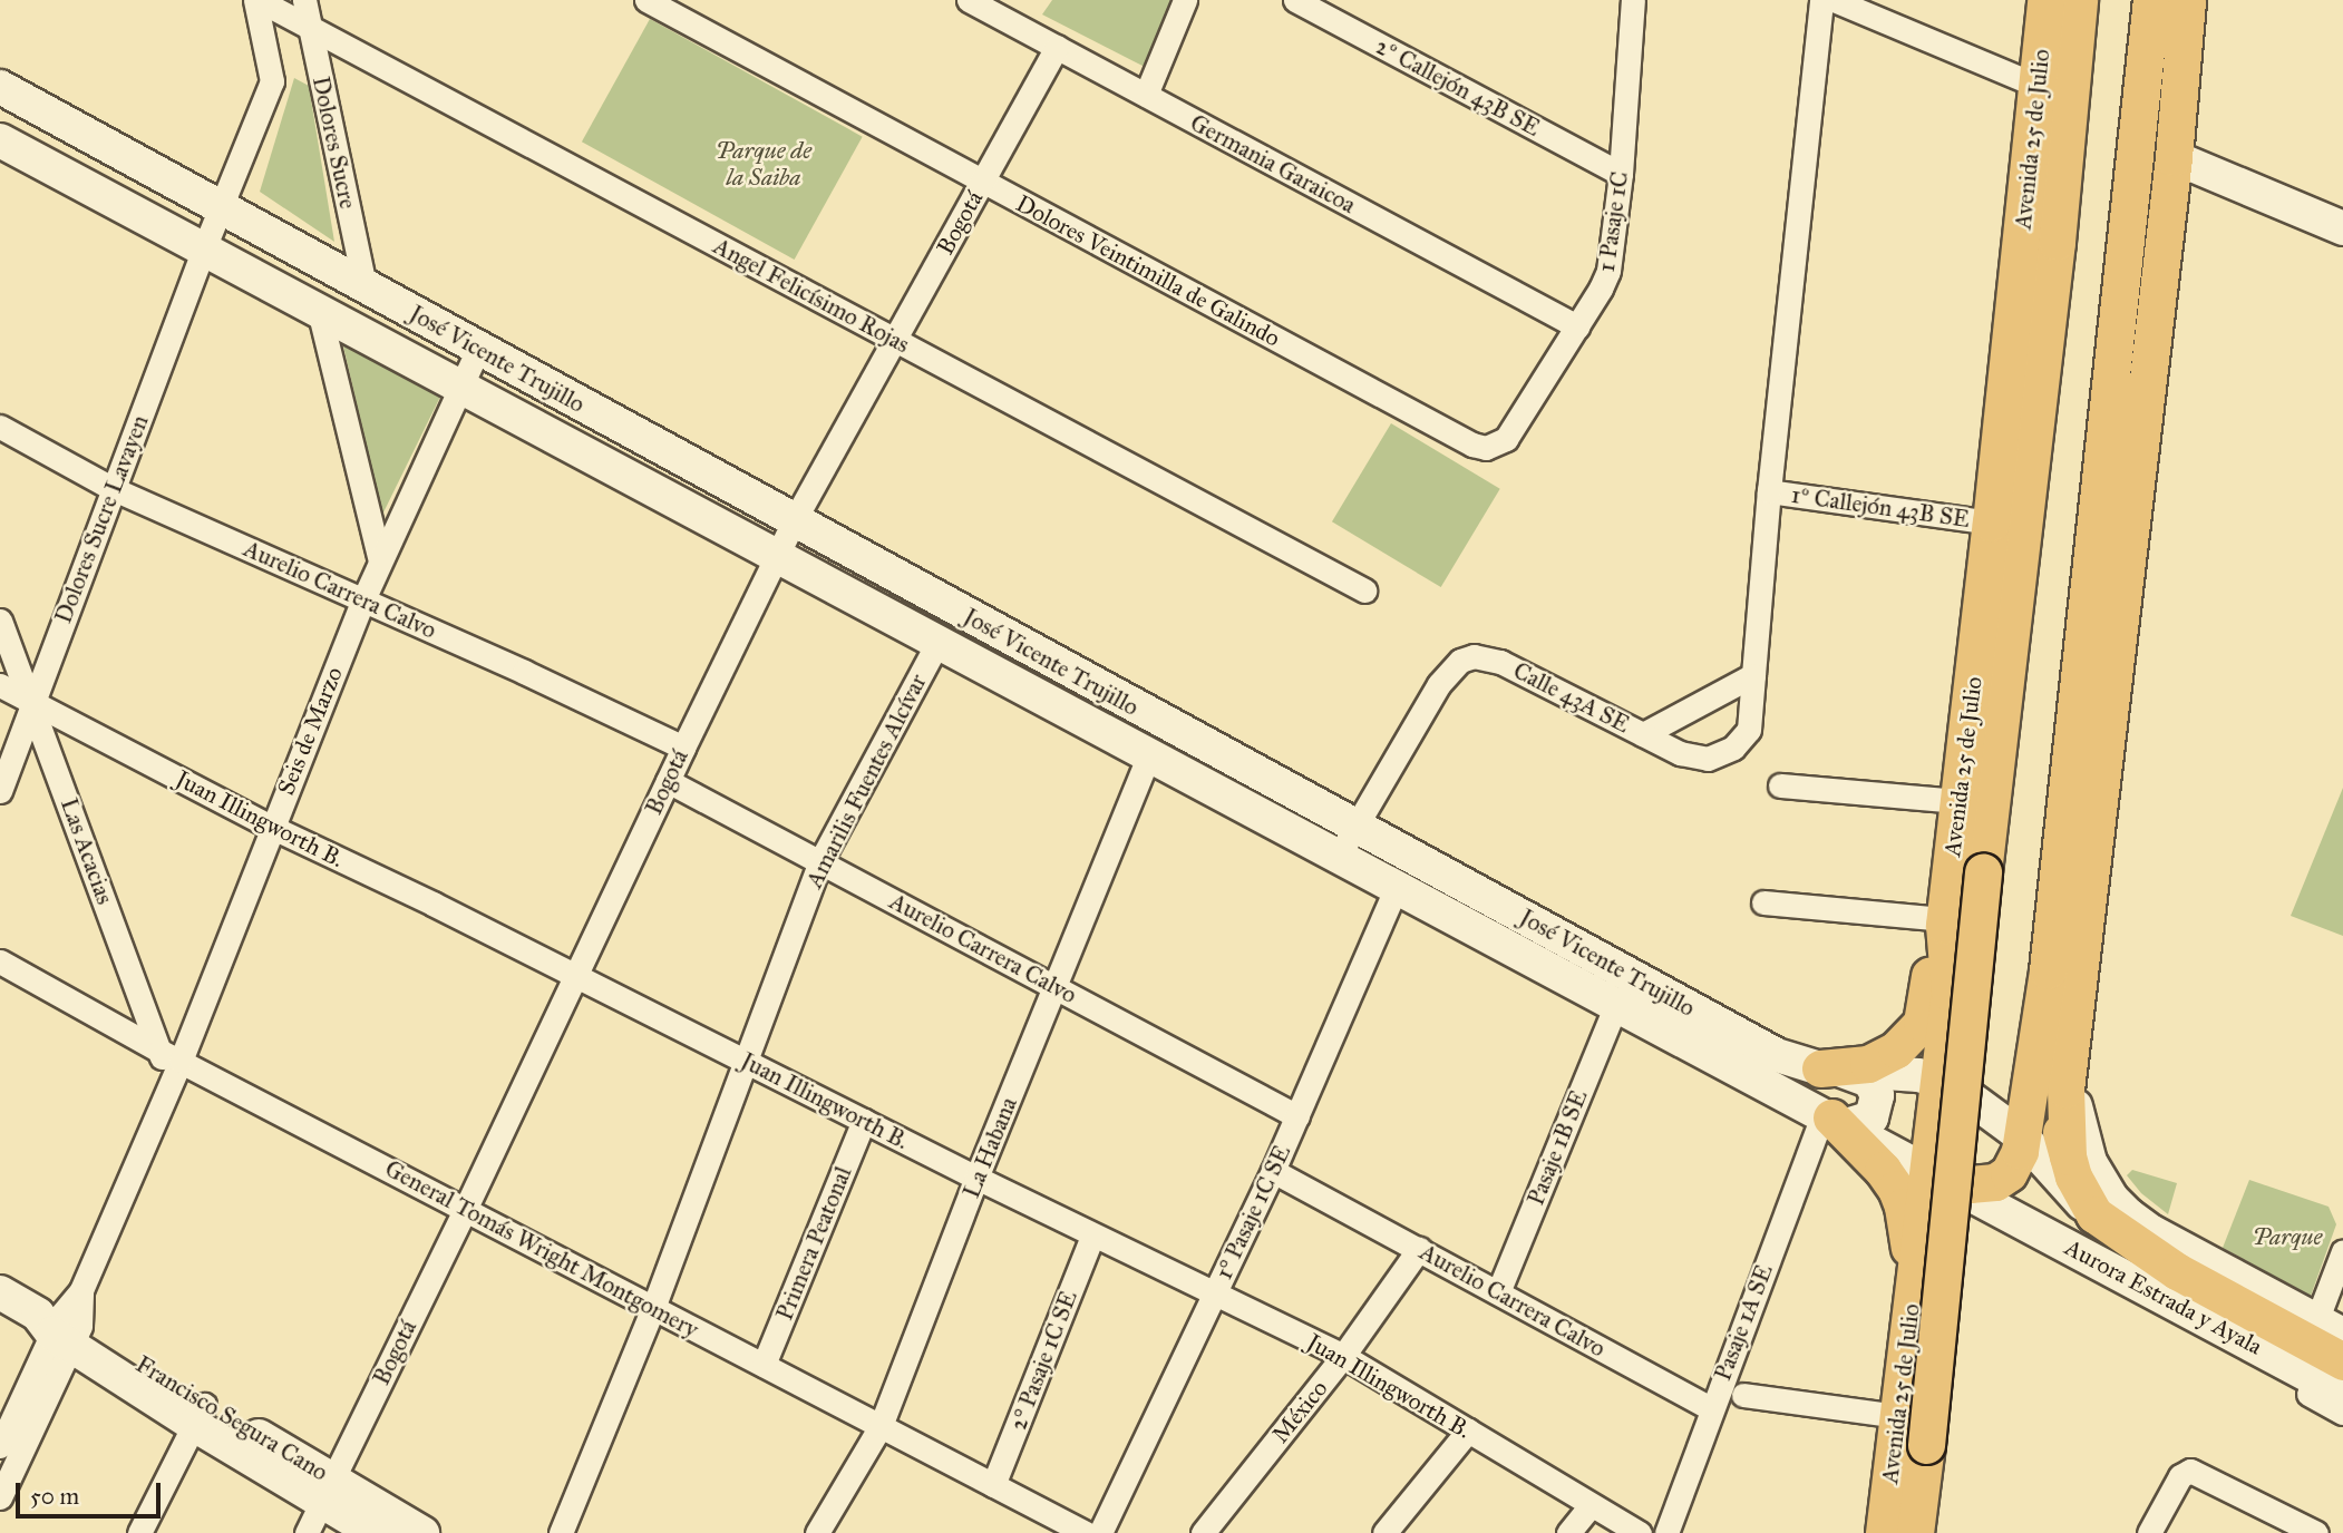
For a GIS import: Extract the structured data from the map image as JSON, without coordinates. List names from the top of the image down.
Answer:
{
  "streets": {
    "main road": [
      "Avenida 25 de Julio",
      "José Vicente Trujillo",
      "Aurora Estrada y Ayala",
      "Francisco Segura Cano"
    ],
    "street": [
      "2º Callejón 43B SE",
      "Dolores Sucre",
      "Germania Garaicoa",
      "1 Pasaje 1C",
      "Bogotá",
      "Dolores Veintimilla de Galindo",
      "Angel Felicísimo Rojas",
      "1º Callejón 43B SE",
      "Dolores Sucre Lavayen",
      "Aurelio Carrera Calvo",
      "Calle 43A SE",
      "Seis de Marzo",
      "Amarilis Fuentes Alcívar",
      "Juan Illingworth B.",
      "Las Acacias",
      "La Habana",
      "Pasaje 1B SE",
      "1° Pasaje 1C SE",
      "Primera Peatonal",
      "General Tomás Wright Montgomery",
      "Pasaje 1A SE",
      "2° Pasaje 1C SE",
      "México"
    ]
  },
  "crossings": [
    ["2º Callejón 43B SE", "1 Pasaje 1C"],
    ["Avenida 25 de Julio", "José Vicente Trujillo"],
    ["Avenida 25 de Julio", "1º Callejón 43B SE"],
    ["Dolores Sucre", "Angel Felicísimo Rojas"],
    ["Dolores Sucre", "José Vicente Trujillo"],
    ["Germania Garaicoa", "1 Pasaje 1C"],
    ["Germania Garaicoa", "Bogotá"],
    ["1 Pasaje 1C", "Dolores Veintimilla de Galindo"],
    ["Bogotá", "Dolores Veintimilla de Galindo"],
    ["Bogotá", "Angel Felicísimo Rojas"],
    ["Bogotá", "José Vicente Trujillo"],
    ["Bogotá", "Aurelio Carrera Calvo"],
    ["Bogotá", "Juan Illingworth B."],
    ["Bogotá", "General Tomás Wright Montgomery"],
    ["Bogotá", "Francisco Segura Cano"],
    ["José Vicente Trujillo", "Dolores Sucre Lavayen"],
    ["José Vicente Trujillo", "Calle 43A SE"],
    ["José Vicente Trujillo", "Seis de Marzo"],
    ["José Vicente Trujillo", "Amarilis Fuentes Alcívar"],
    ["José Vicente Trujillo", "La Habana"],
    ["José Vicente Trujillo", "Pasaje 1B SE"],
    ["José Vicente Trujillo", "1° Pasaje 1C SE"],
    ["José Vicente Trujillo", "Aurora Estrada y Ayala"],
    ["José Vicente Trujillo", "Pasaje 1A SE"],
    ["Dolores Sucre Lavayen", "Aurelio Carrera Calvo"],
    ["Dolores Sucre Lavayen", "Juan Illingworth B."],
    ["Dolores Sucre Lavayen", "Las Acacias"],
    ["Aurelio Carrera Calvo", "Seis de Marzo"],
    ["Aurelio Carrera Calvo", "Amarilis Fuentes Alcívar"],
    ["Aurelio Carrera Calvo", "La Habana"],
    ["Aurelio Carrera Calvo", "Pasaje 1B SE"],
    ["Aurelio Carrera Calvo", "1° Pasaje 1C SE"],
    ["Aurelio Carrera Calvo", "Pasaje 1A SE"],
    ["Aurelio Carrera Calvo", "México"],
    ["Seis de Marzo", "Juan Illingworth B."],
    ["Seis de Marzo", "Las Acacias"],
    ["Seis de Marzo", "General Tomás Wright Montgomery"],
    ["Amarilis Fuentes Alcívar", "Juan Illingworth B."],
    ["Amarilis Fuentes Alcívar", "General Tomás Wright Montgomery"],
    ["Juan Illingworth B.", "Las Acacias"],
    ["Juan Illingworth B.", "La Habana"],
    ["Juan Illingworth B.", "1° Pasaje 1C SE"],
    ["Juan Illingworth B.", "Primera Peatonal"],
    ["Juan Illingworth B.", "2° Pasaje 1C SE"],
    ["Juan Illingworth B.", "México"],
    ["Las Acacias", "General Tomás Wright Montgomery"],
    ["Las Acacias", "Francisco Segura Cano"],
    ["La Habana", "General Tomás Wright Montgomery"],
    ["Primera Peatonal", "General Tomás Wright Montgomery"],
    ["General Tomás Wright Montgomery", "2° Pasaje 1C SE"]
  ],
  "parks": ["Parque de la Saiba", "Parque"],
  "scale_bar": "50 m"
}
